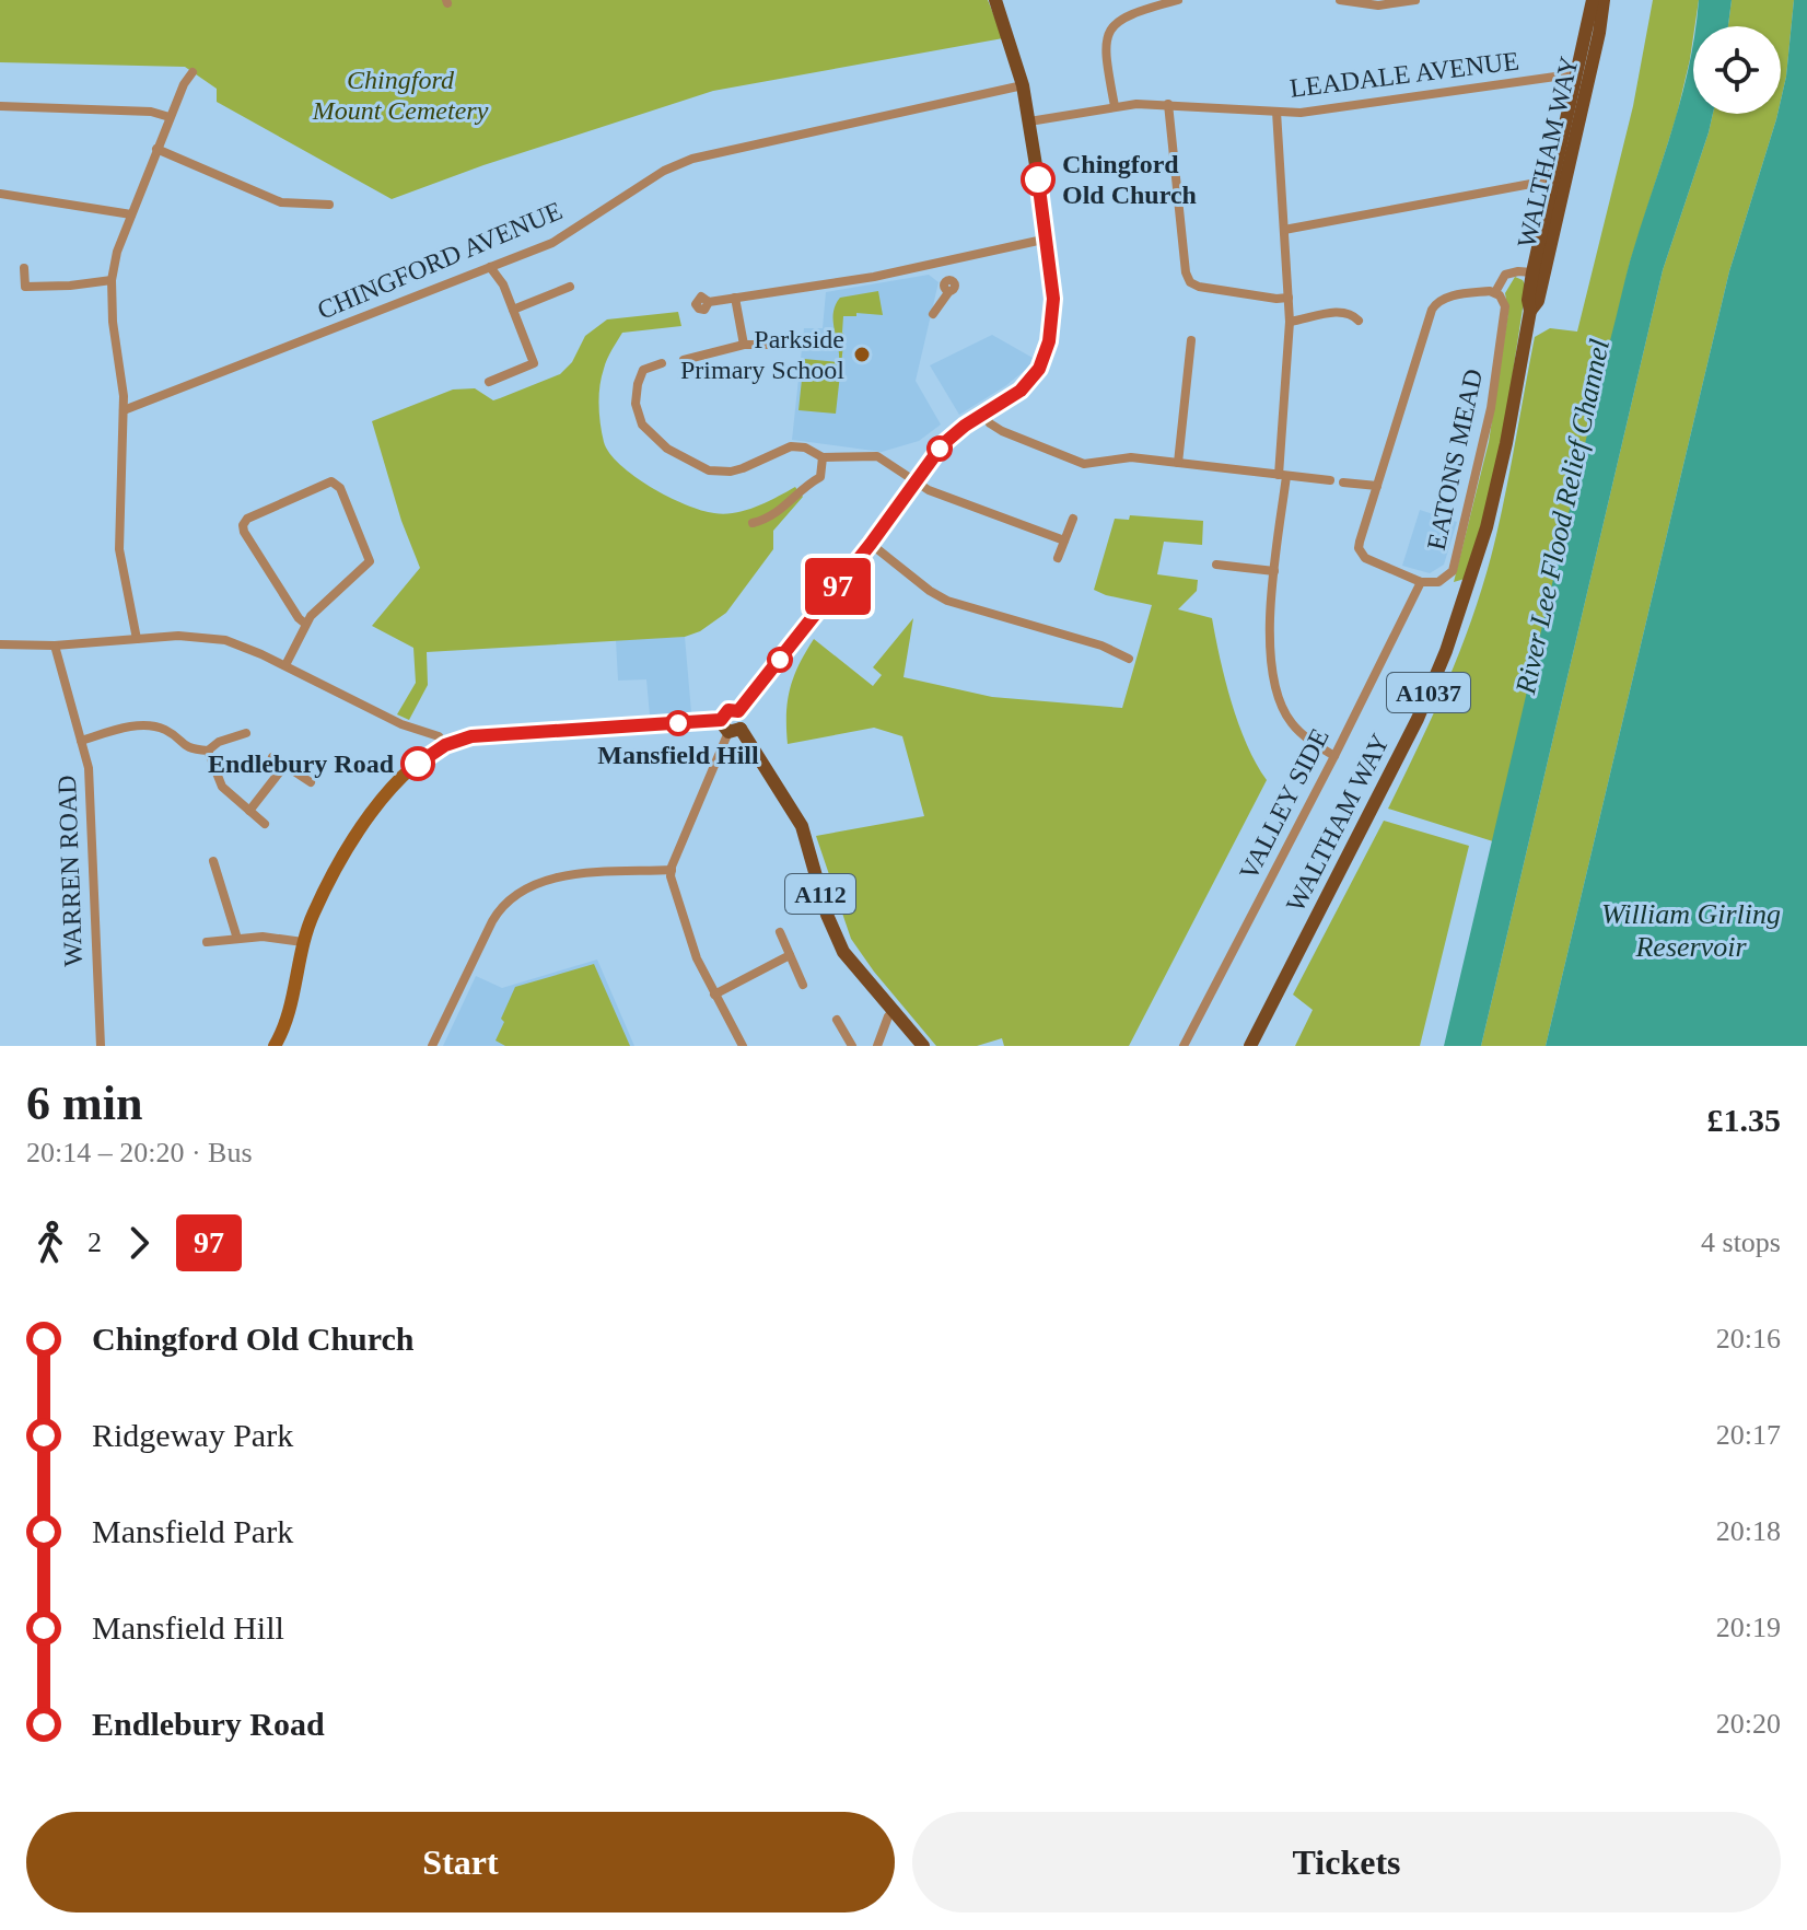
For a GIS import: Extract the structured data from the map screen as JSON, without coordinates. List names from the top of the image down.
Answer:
{
  "streets": {
    "main road": ["WALTHAM WAY", "A1037", "A112"],
    "street": [
      "LEADALE AVENUE",
      "CHINGFORD AVENUE",
      "EATONS MEAD",
      "VALLEY SIDE",
      "WARREN ROAD"
    ]
  },
  "crossings": [
    ["LEADALE AVENUE", "WALTHAM WAY"],
    ["LEADALE AVENUE", "A112"],
    ["WALTHAM WAY", "EATONS MEAD"],
    ["CHINGFORD AVENUE", "A112"],
    ["EATONS MEAD", "VALLEY SIDE"]
  ],
  "water": ["River Lee Flood Relief Channel", "William Girling Reservoir"],
  "parks": ["Chingford Mount Cemetery"],
  "places": [
    "Chingford Old Church",
    "Parkside Primary School",
    "Mansfield Hill",
    "Endlebury Road"
  ],
  "lines": ["bus line 97"],
  "page": {
    "on_map": "97",
    "heading": ["6 min", "20:14 – 20:20 · Bus", "£1.35"],
    "legs": ["2", "97", "4 stops"],
    "list": [
      {
        "name": "Chingford Old Church",
        "value": "20:16"
      },
      {
        "name": "Ridgeway Park",
        "value": "20:17"
      },
      {
        "name": "Mansfield Park",
        "value": "20:18"
      },
      {
        "name": "Mansfield Hill",
        "value": "20:19"
      },
      {
        "name": "Endlebury Road",
        "value": "20:20"
      }
    ],
    "buttons": ["Start", "Tickets"]
  }
}
